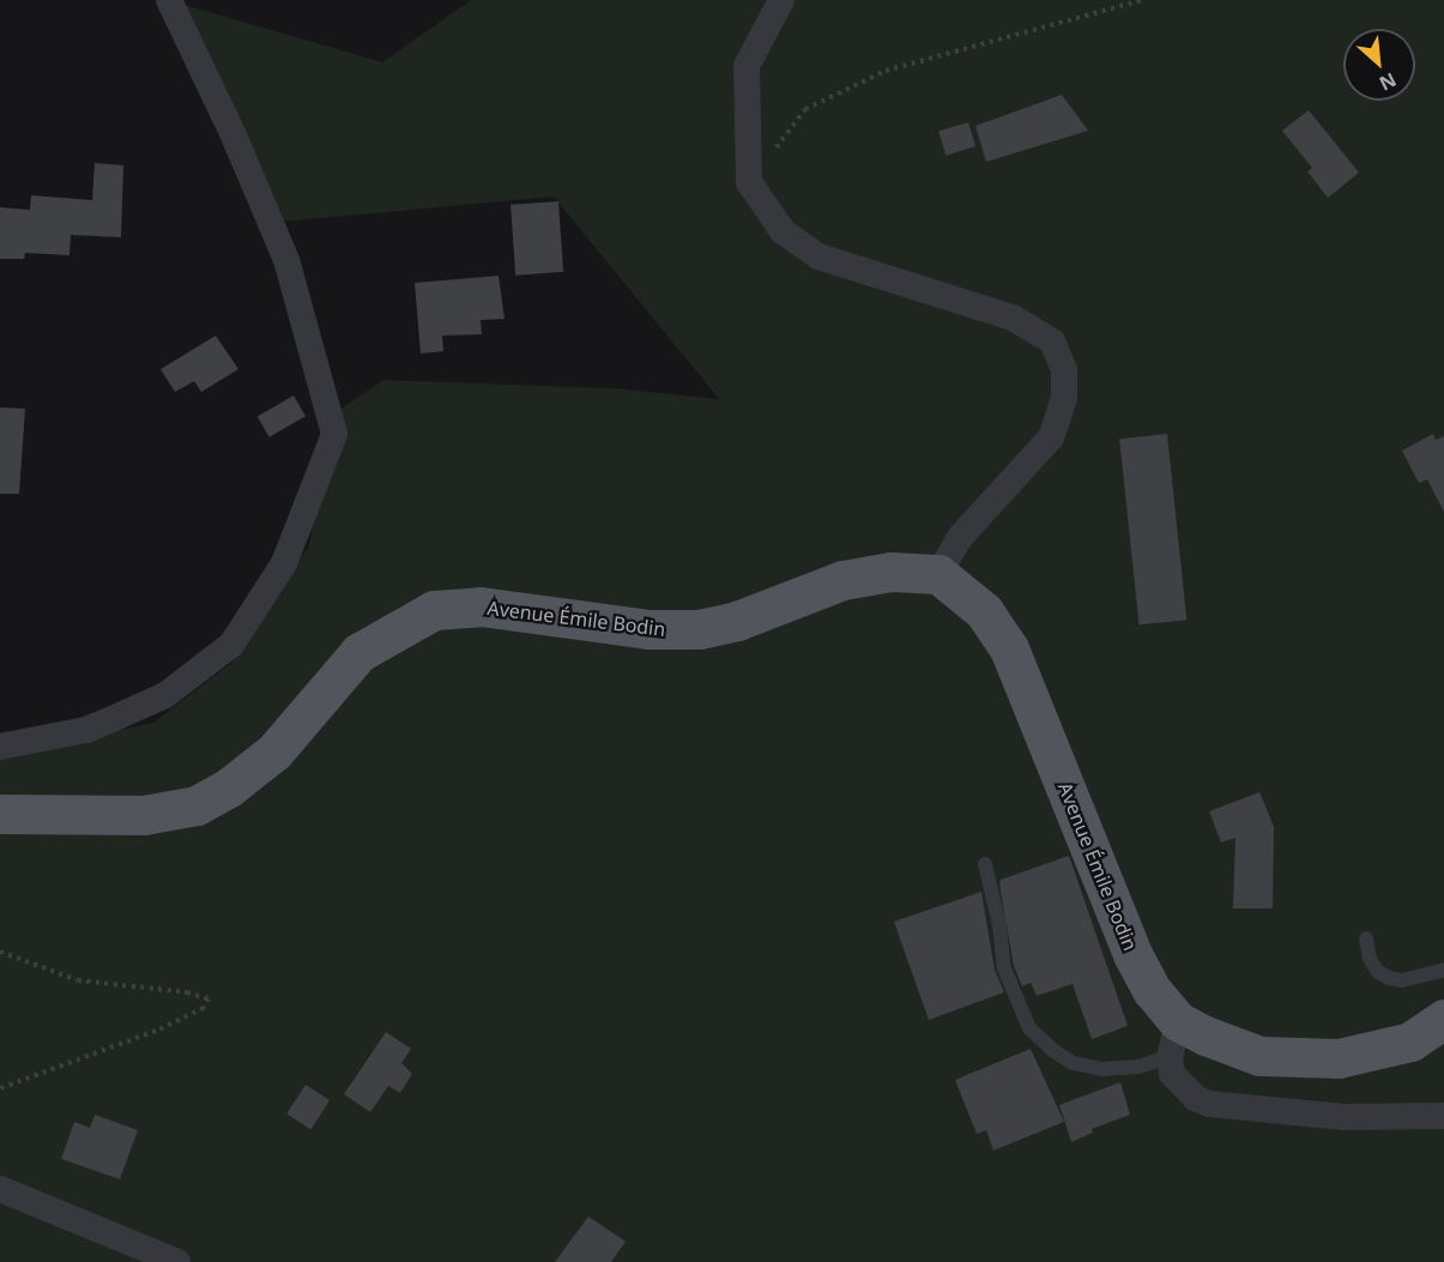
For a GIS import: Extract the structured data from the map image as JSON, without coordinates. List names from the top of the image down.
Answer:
{
  "streets": {
    "main road": ["Avenue Émile Bodin"]
  },
  "north": "bottom right"
}
